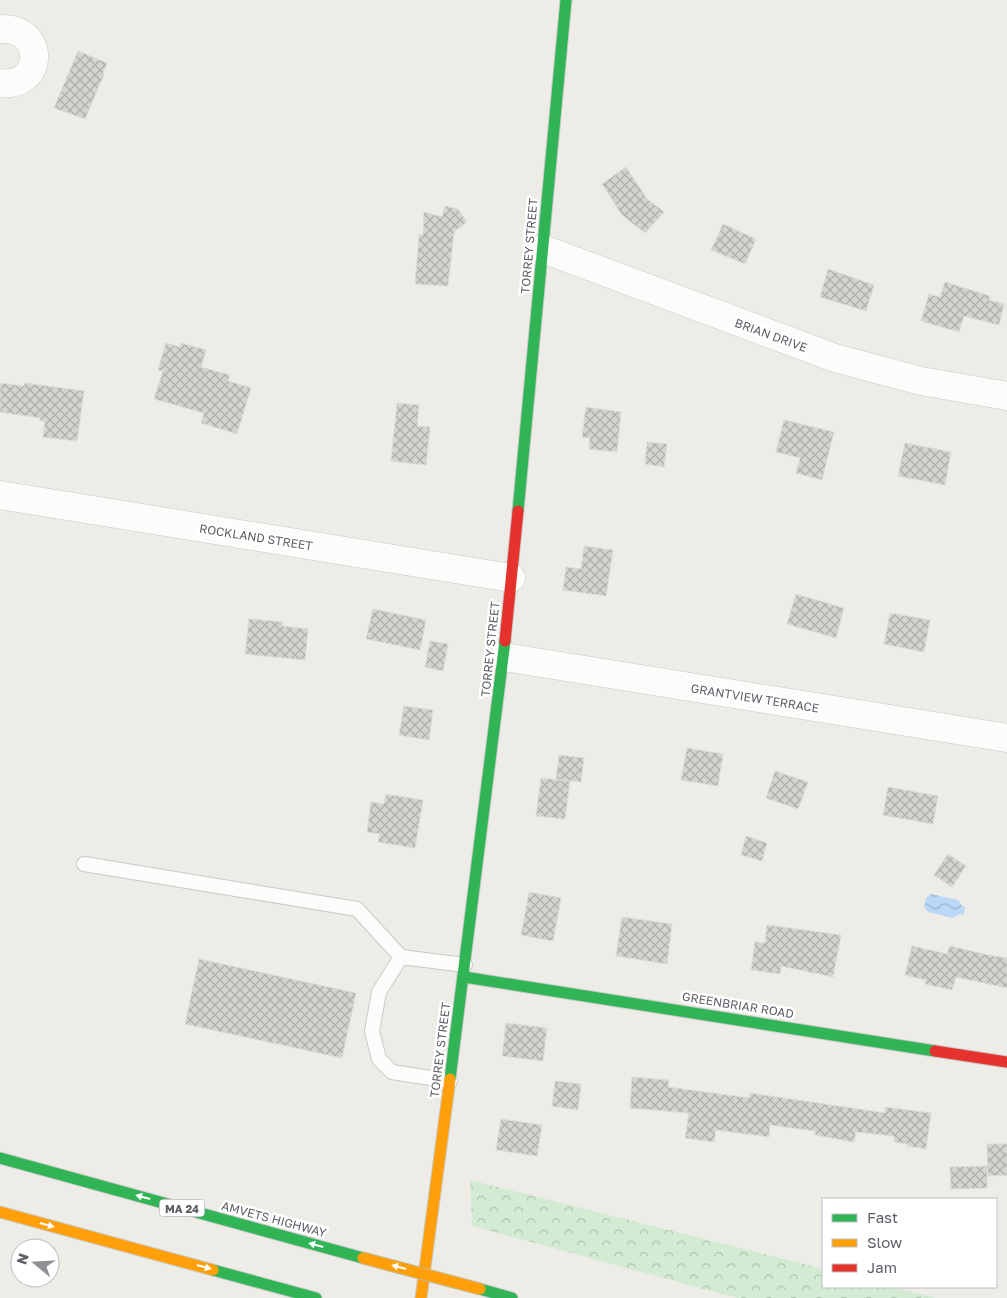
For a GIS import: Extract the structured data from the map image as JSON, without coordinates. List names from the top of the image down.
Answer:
{
  "streets": {
    "main road": [
      "TORREY STREET",
      "GREENBRIAR ROAD",
      "MA 24",
      "AMVETS HIGHWAY"
    ],
    "street": ["BRIAN DRIVE", "ROCKLAND STREET", "GRANTVIEW TERRACE"]
  },
  "crossings": [
    ["TORREY STREET", "BRIAN DRIVE"],
    ["TORREY STREET", "ROCKLAND STREET"],
    ["TORREY STREET", "GRANTVIEW TERRACE"],
    ["TORREY STREET", "GREENBRIAR ROAD"]
  ],
  "legend": ["Fast", "Slow", "Jam"],
  "north": "left"
}
